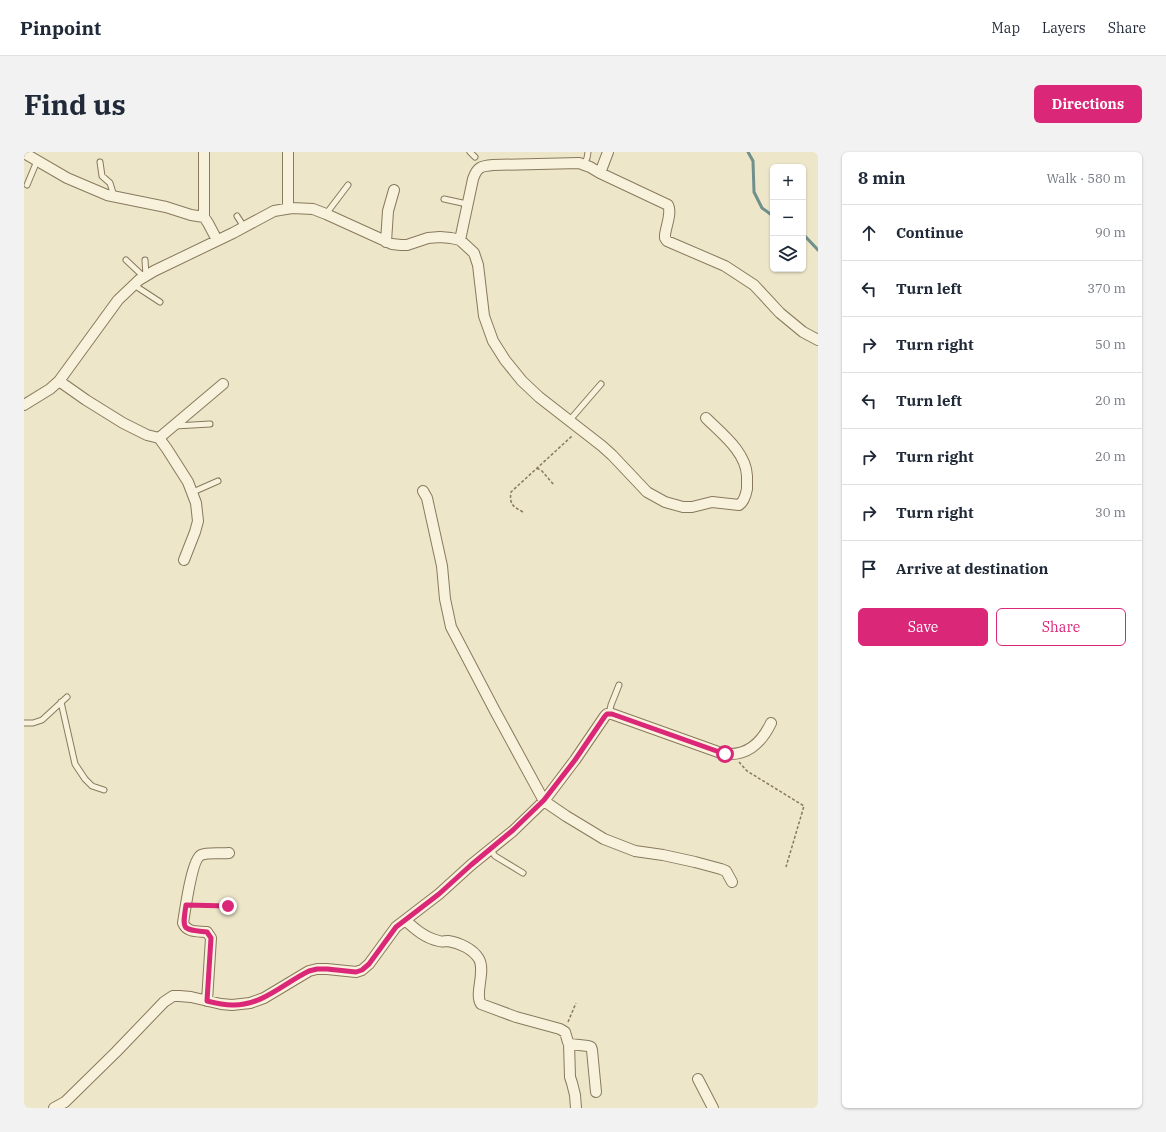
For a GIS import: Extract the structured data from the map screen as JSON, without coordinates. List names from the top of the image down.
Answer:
{
  "page": {
    "header": "Pinpoint",
    "nav": ["Map", "Layers", "Share"],
    "buttons": [
      "Directions",
      ["Save", "Share"]
    ],
    "title": "Find us",
    "heading": ["8 min", "Walk · 580 m"],
    "map_buttons": ["+", "−"],
    "list": [
      ["Continue", "90 m"],
      ["Turn left", "370 m"],
      ["Turn right", "50 m"],
      ["Turn left", "20 m"],
      ["Turn right", "20 m"],
      ["Turn right", "30 m"],
      "Arrive at destination"
    ]
  }
}
